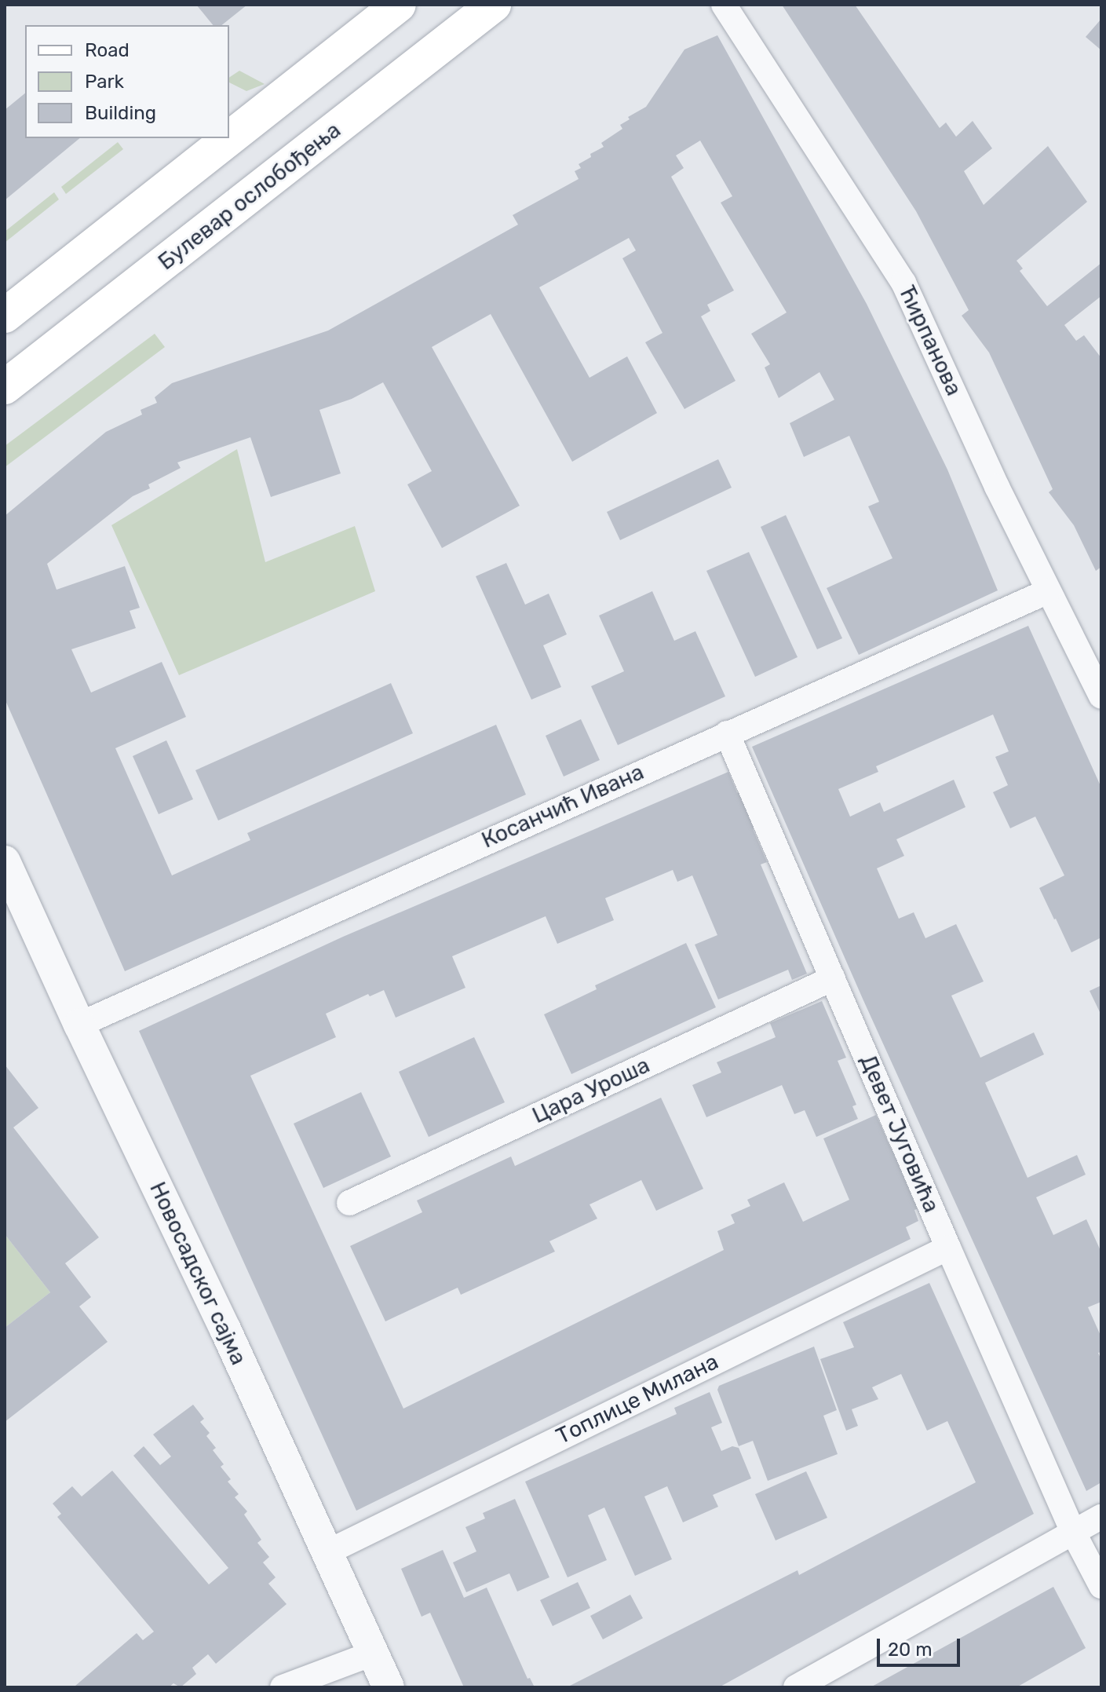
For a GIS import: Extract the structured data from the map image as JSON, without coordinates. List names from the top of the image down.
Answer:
{
  "streets": {
    "main road": ["Булевар ослобођења"],
    "street": [
      "Ћирпанова",
      "Косанчић Ивана",
      "Цара Уроша",
      "Девет Југовића",
      "Новосадског сајма",
      "Топлице Милана"
    ]
  },
  "crossings": [
    ["Ћирпанова", "Косанчић Ивана"],
    ["Косанчић Ивана", "Девет Југовића"],
    ["Косанчић Ивана", "Новосадског сајма"],
    ["Цара Уроша", "Девет Југовића"],
    ["Девет Југовића", "Топлице Милана"],
    ["Новосадског сајма", "Топлице Милана"]
  ],
  "legend": ["Road", "Park", "Building"],
  "scale_bar": "20 m"
}
